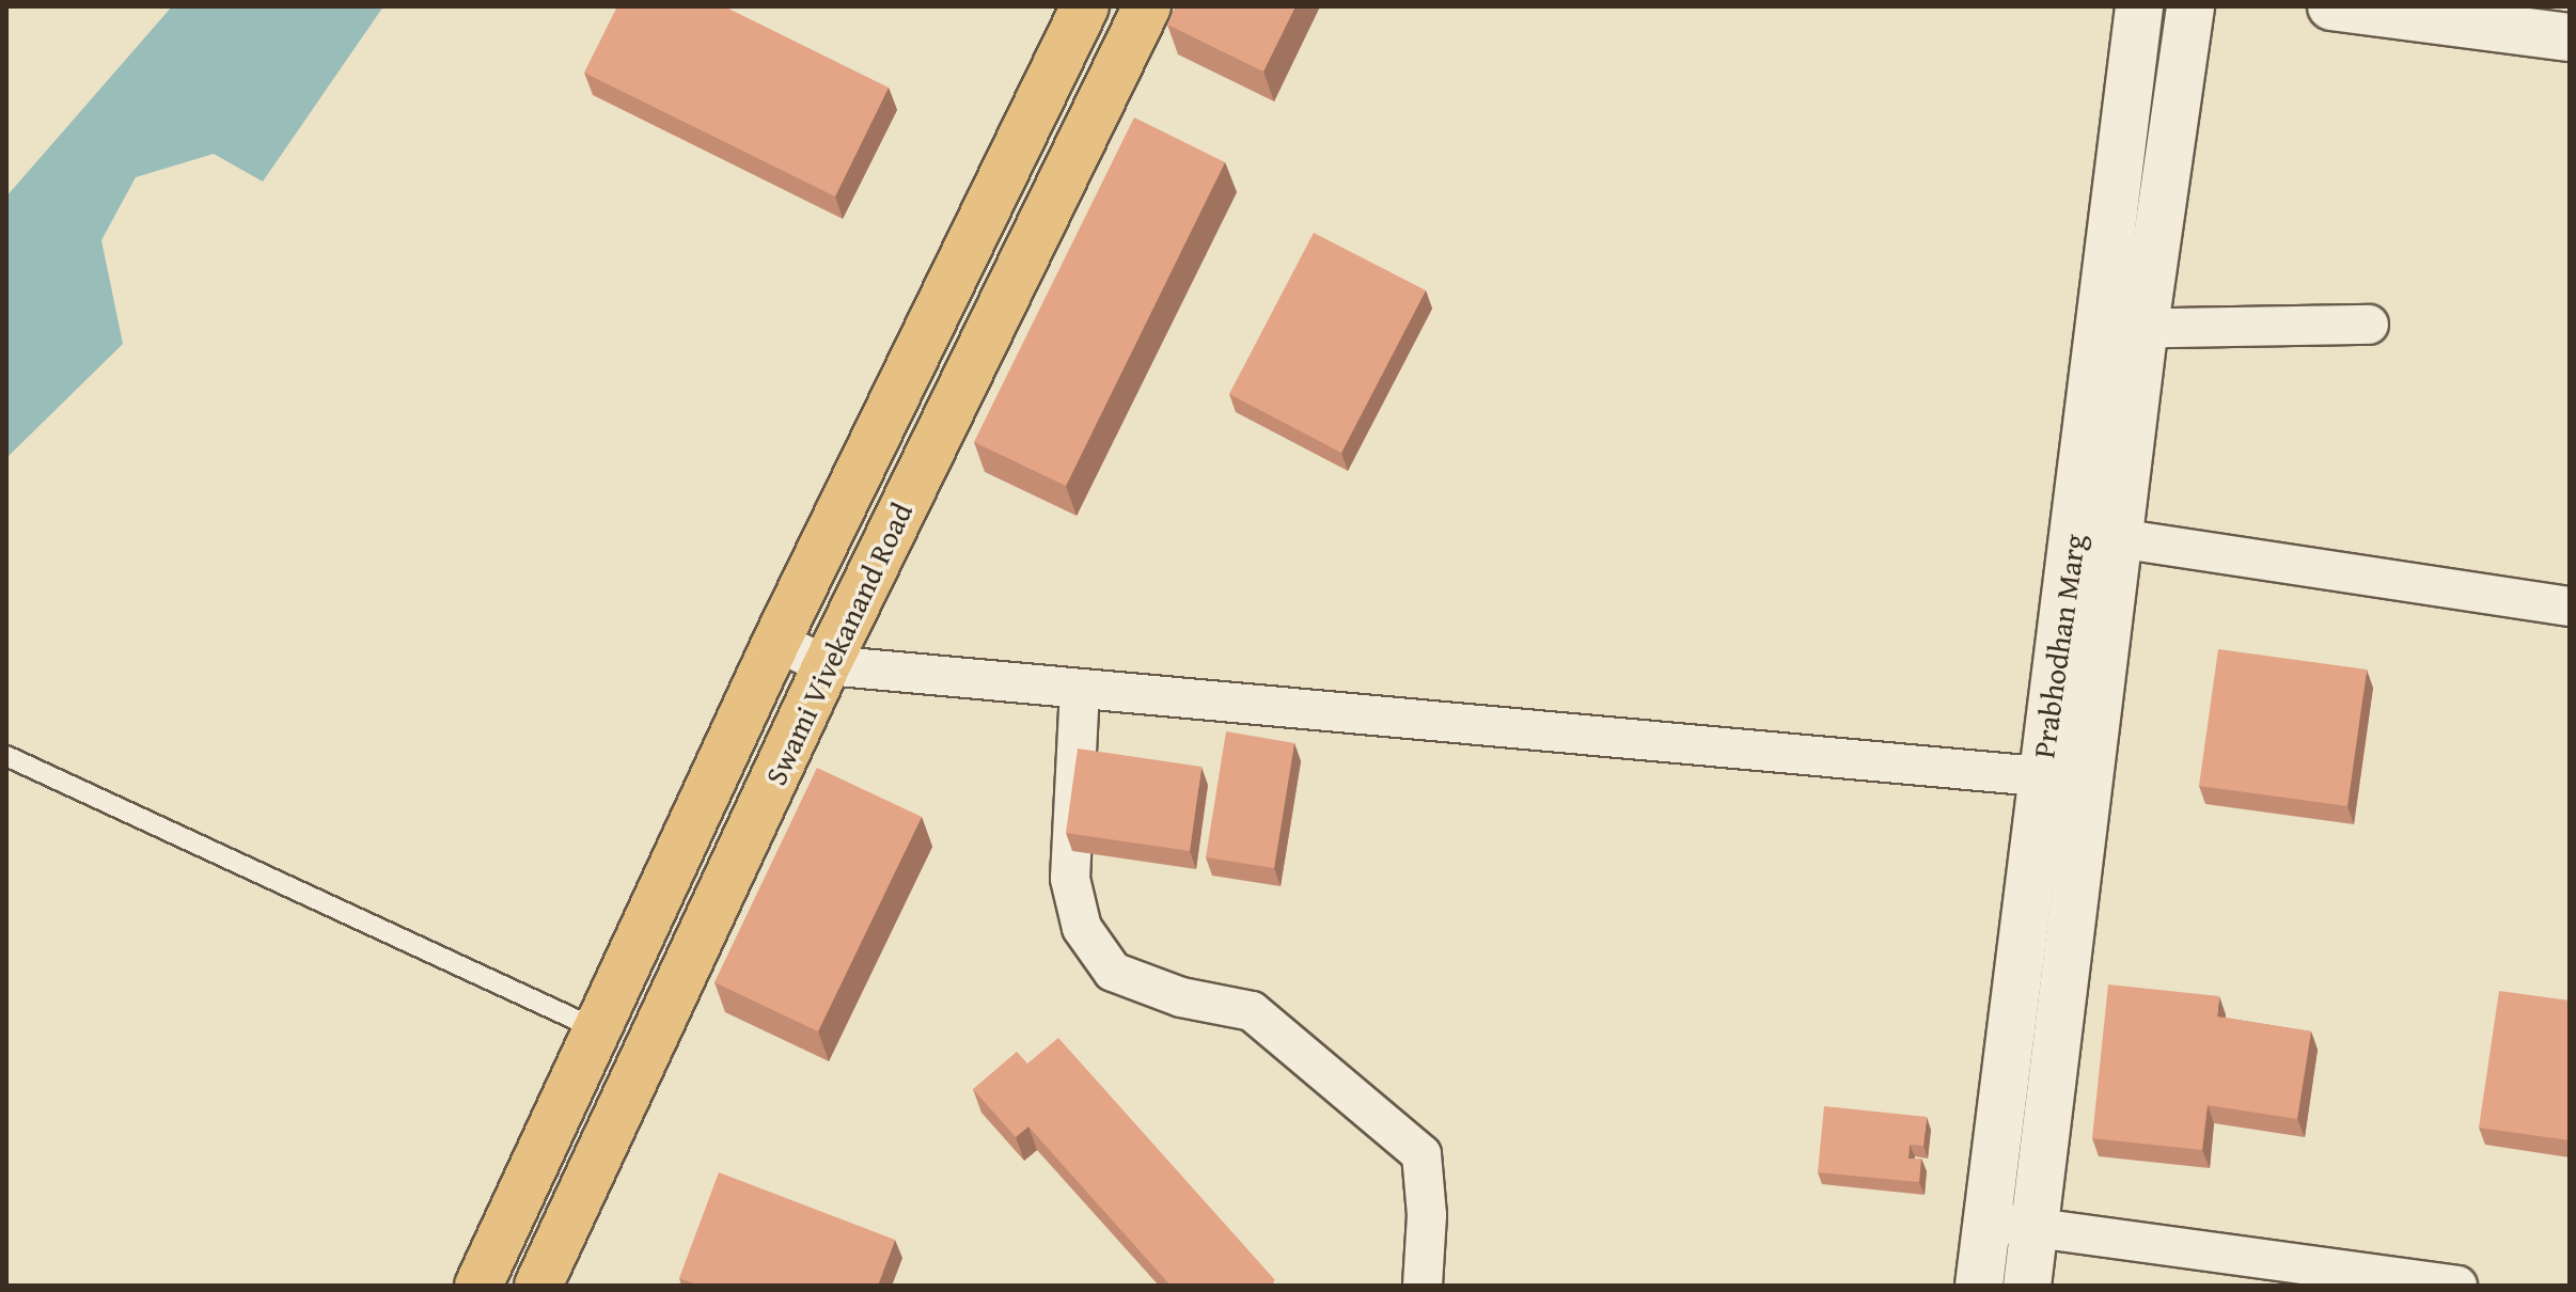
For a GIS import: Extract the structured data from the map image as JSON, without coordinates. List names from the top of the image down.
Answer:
{
  "streets": {
    "main road": ["Swami Vivekanand Road"],
    "street": ["Prabhodhan Marg"]
  }
}
